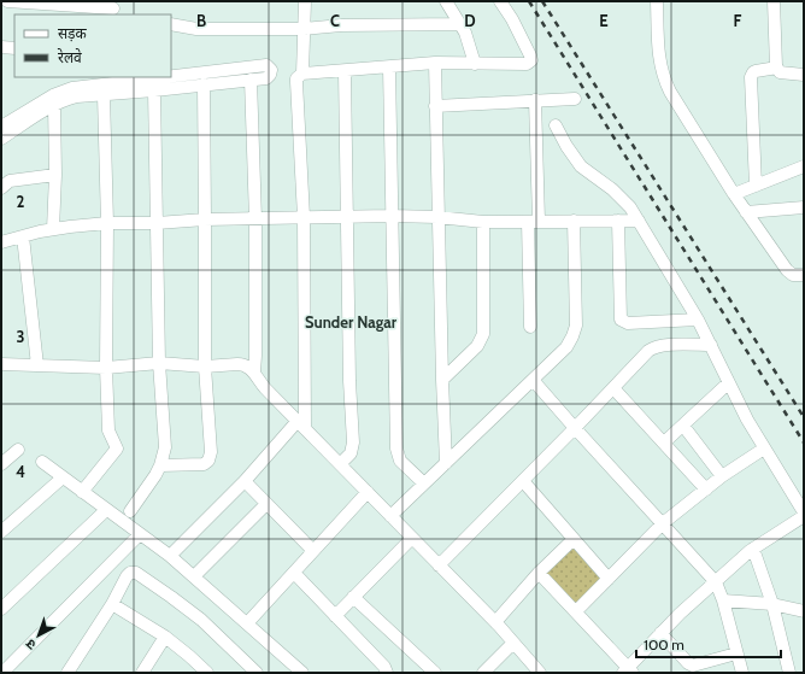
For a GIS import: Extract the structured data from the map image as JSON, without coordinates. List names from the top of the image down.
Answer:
{
  "districts": ["Sunder Nagar"],
  "legend": ["सड़क", "रेलवे"],
  "scale_bar": "100 m",
  "north": "bottom left",
  "grid": {
    "columns": [
      "B",
      "C",
      "D",
      "E",
      "F"
    ],
    "rows": ["2", "3", "4"]
  }
}
